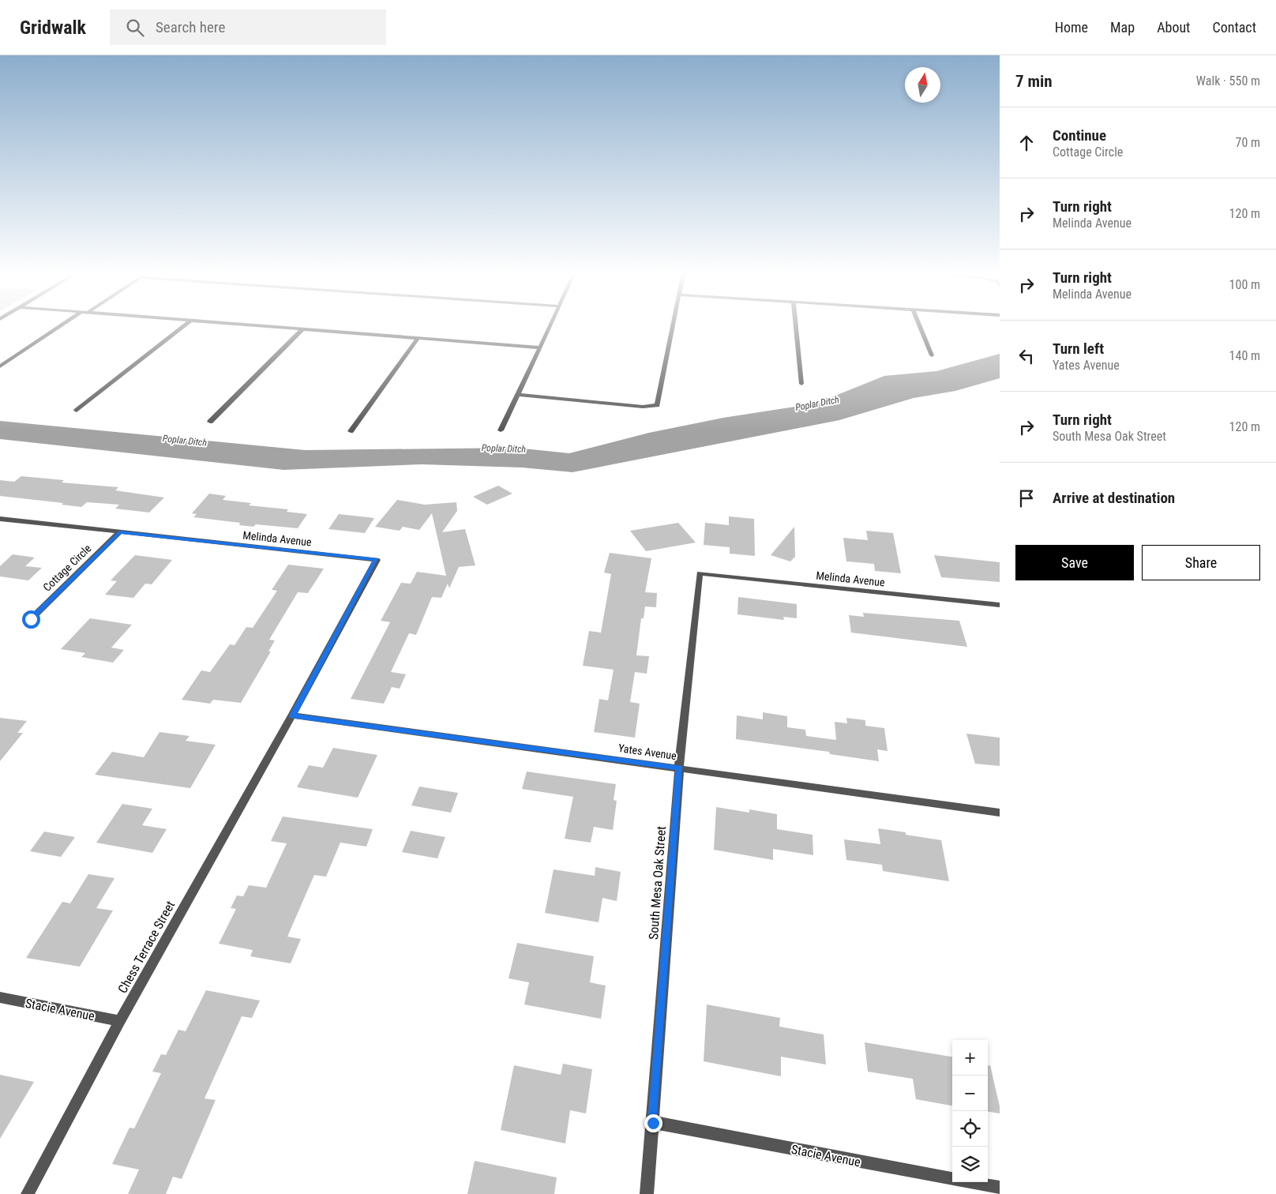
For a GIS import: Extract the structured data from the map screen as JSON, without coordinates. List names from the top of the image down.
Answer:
{
  "streets": {
    "street": [
      "Melinda Avenue",
      "Cottage Circle",
      "Yates Avenue",
      "South Mesa Oak Street",
      "Chess Terrace Street",
      "Stacie Avenue"
    ]
  },
  "crossings": [
    ["Melinda Avenue", "Cottage Circle"],
    ["Melinda Avenue", "Yates Avenue"],
    ["Melinda Avenue", "South Mesa Oak Street"],
    ["Melinda Avenue", "Chess Terrace Street"],
    ["Yates Avenue", "South Mesa Oak Street"],
    ["Yates Avenue", "Chess Terrace Street"],
    ["South Mesa Oak Street", "Stacie Avenue"],
    ["Chess Terrace Street", "Stacie Avenue"]
  ],
  "water": ["Poplar Ditch"],
  "north": "top",
  "page": {
    "header": "Gridwalk",
    "search": "Search here",
    "nav": [
      "Home",
      "Map",
      "About",
      "Contact"
    ],
    "heading": ["7 min", "Walk · 550 m"],
    "list": [
      ["Continue", "Cottage Circle", "70 m"],
      ["Turn right", "Melinda Avenue", "120 m"],
      ["Turn right", "Melinda Avenue", "100 m"],
      ["Turn left", "Yates Avenue", "140 m"],
      ["Turn right", "South Mesa Oak Street", "120 m"],
      "Arrive at destination"
    ],
    "buttons": ["Save", "Share"],
    "map_buttons": ["+", "−"]
  }
}
